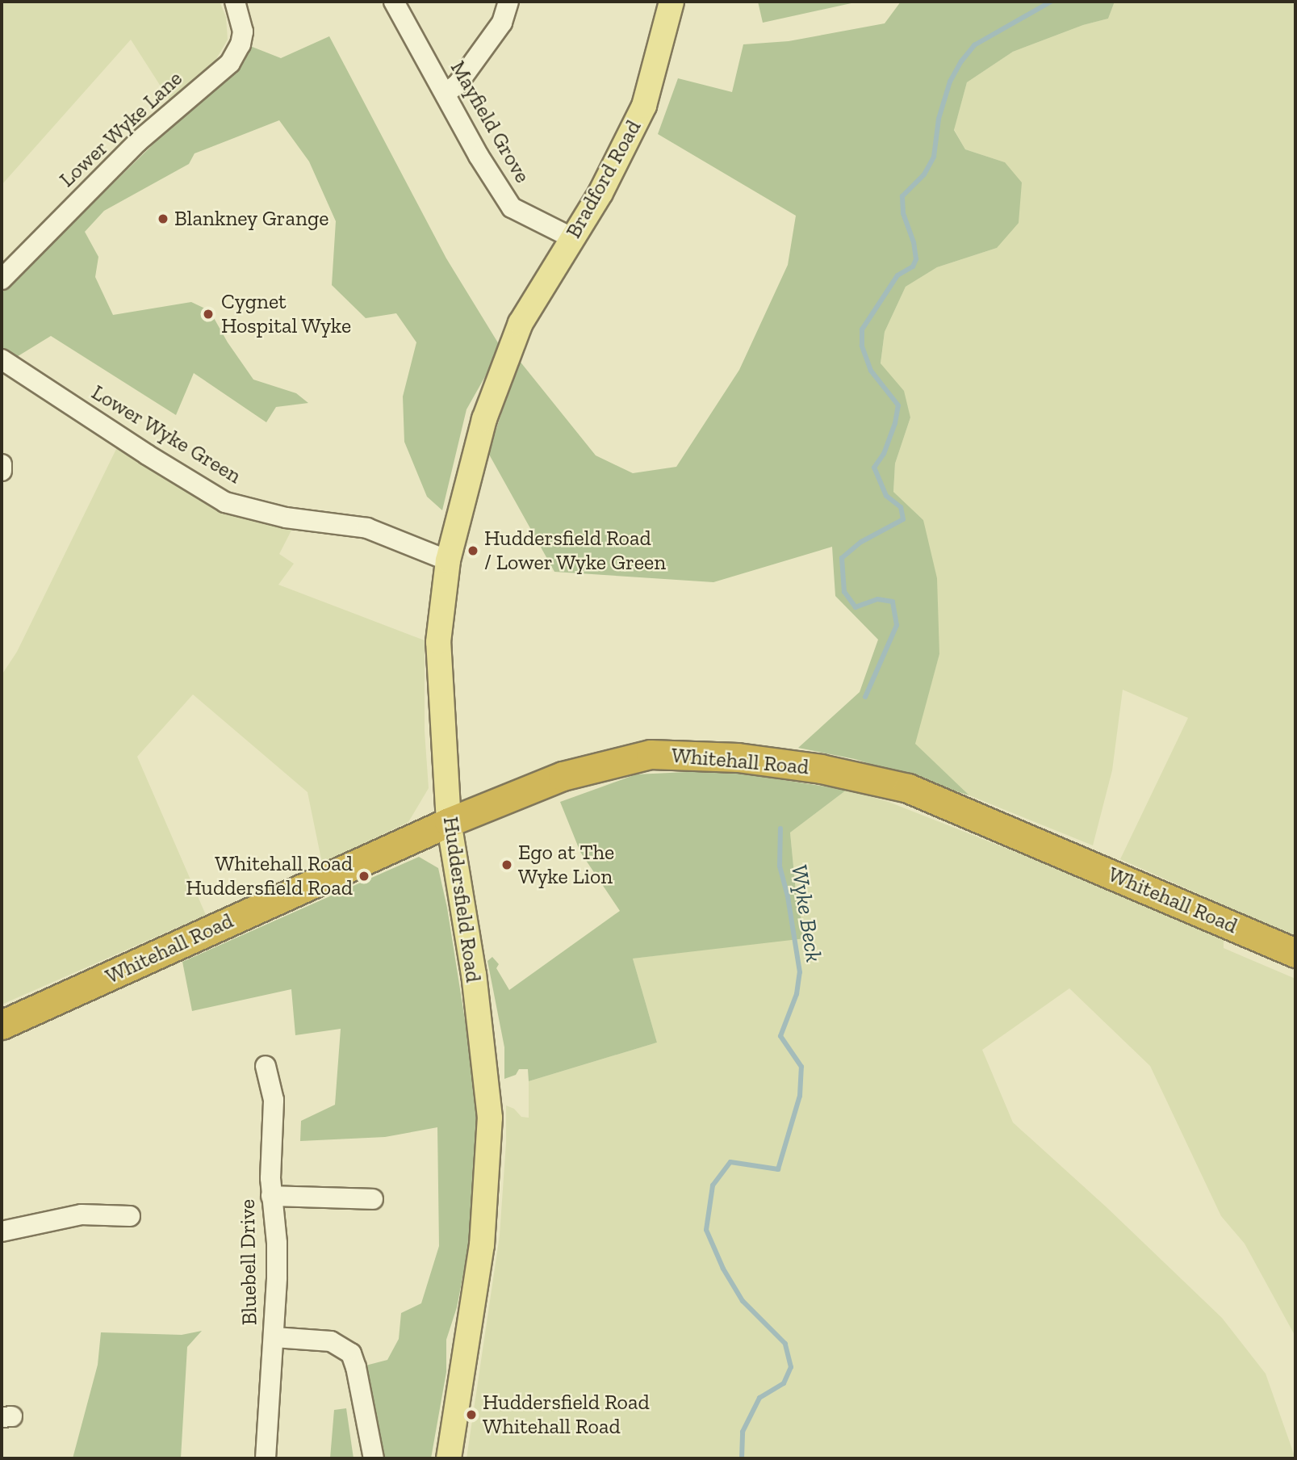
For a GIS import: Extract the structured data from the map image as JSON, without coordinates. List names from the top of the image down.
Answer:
{
  "streets": {
    "highway": ["Whitehall Road"],
    "main road": ["Bradford Road", "Huddersfield Road"],
    "street": [
      "Mayfield Grove",
      "Lower Wyke Lane",
      "Lower Wyke Green",
      "Bluebell Drive"
    ]
  },
  "crossings": [
    ["Mayfield Grove", "Bradford Road"],
    ["Bradford Road", "Huddersfield Road"],
    ["Lower Wyke Green", "Huddersfield Road"],
    ["Whitehall Road", "Huddersfield Road"]
  ],
  "water": ["Wyke Beck"],
  "places": [
    "Blankney Grange",
    "Cygnet Hospital Wyke",
    "Huddersfield Road / Lower Wyke Green",
    "Ego at The Wyke Lion",
    "Whitehall Road Huddersfield Road",
    "Huddersfield Road Whitehall Road"
  ]
}
